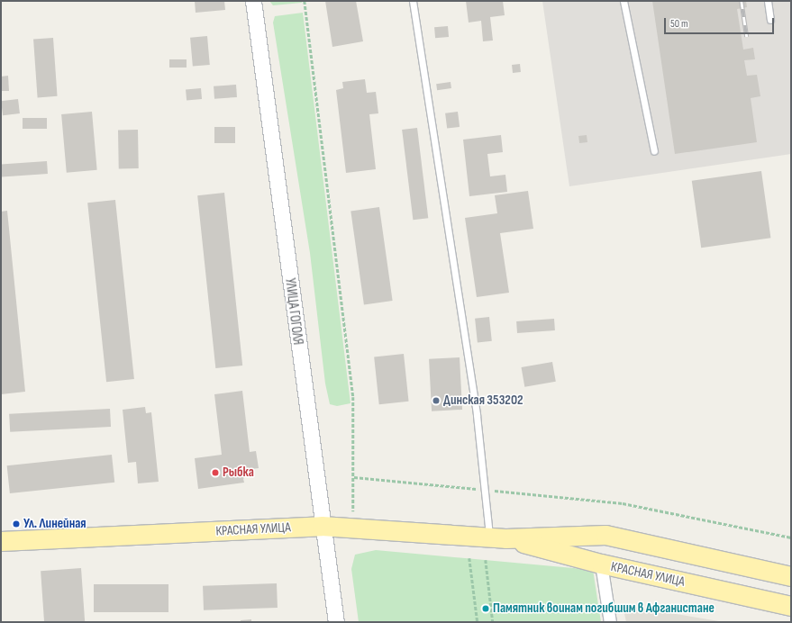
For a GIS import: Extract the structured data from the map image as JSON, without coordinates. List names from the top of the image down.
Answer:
{
  "streets": {
    "main road": ["КРАСНАЯ УЛИЦА"],
    "street": ["УЛИЦА ГОГОЛЯ"]
  },
  "crossings": [
    ["УЛИЦА ГОГОЛЯ", "КРАСНАЯ УЛИЦА"]
  ],
  "places": [
    "Динская 353202",
    "Рыбка",
    "Ул. Линейная",
    "Памятник воинам погибшим в Афганистане"
  ],
  "scale_bar": "50 m"
}
